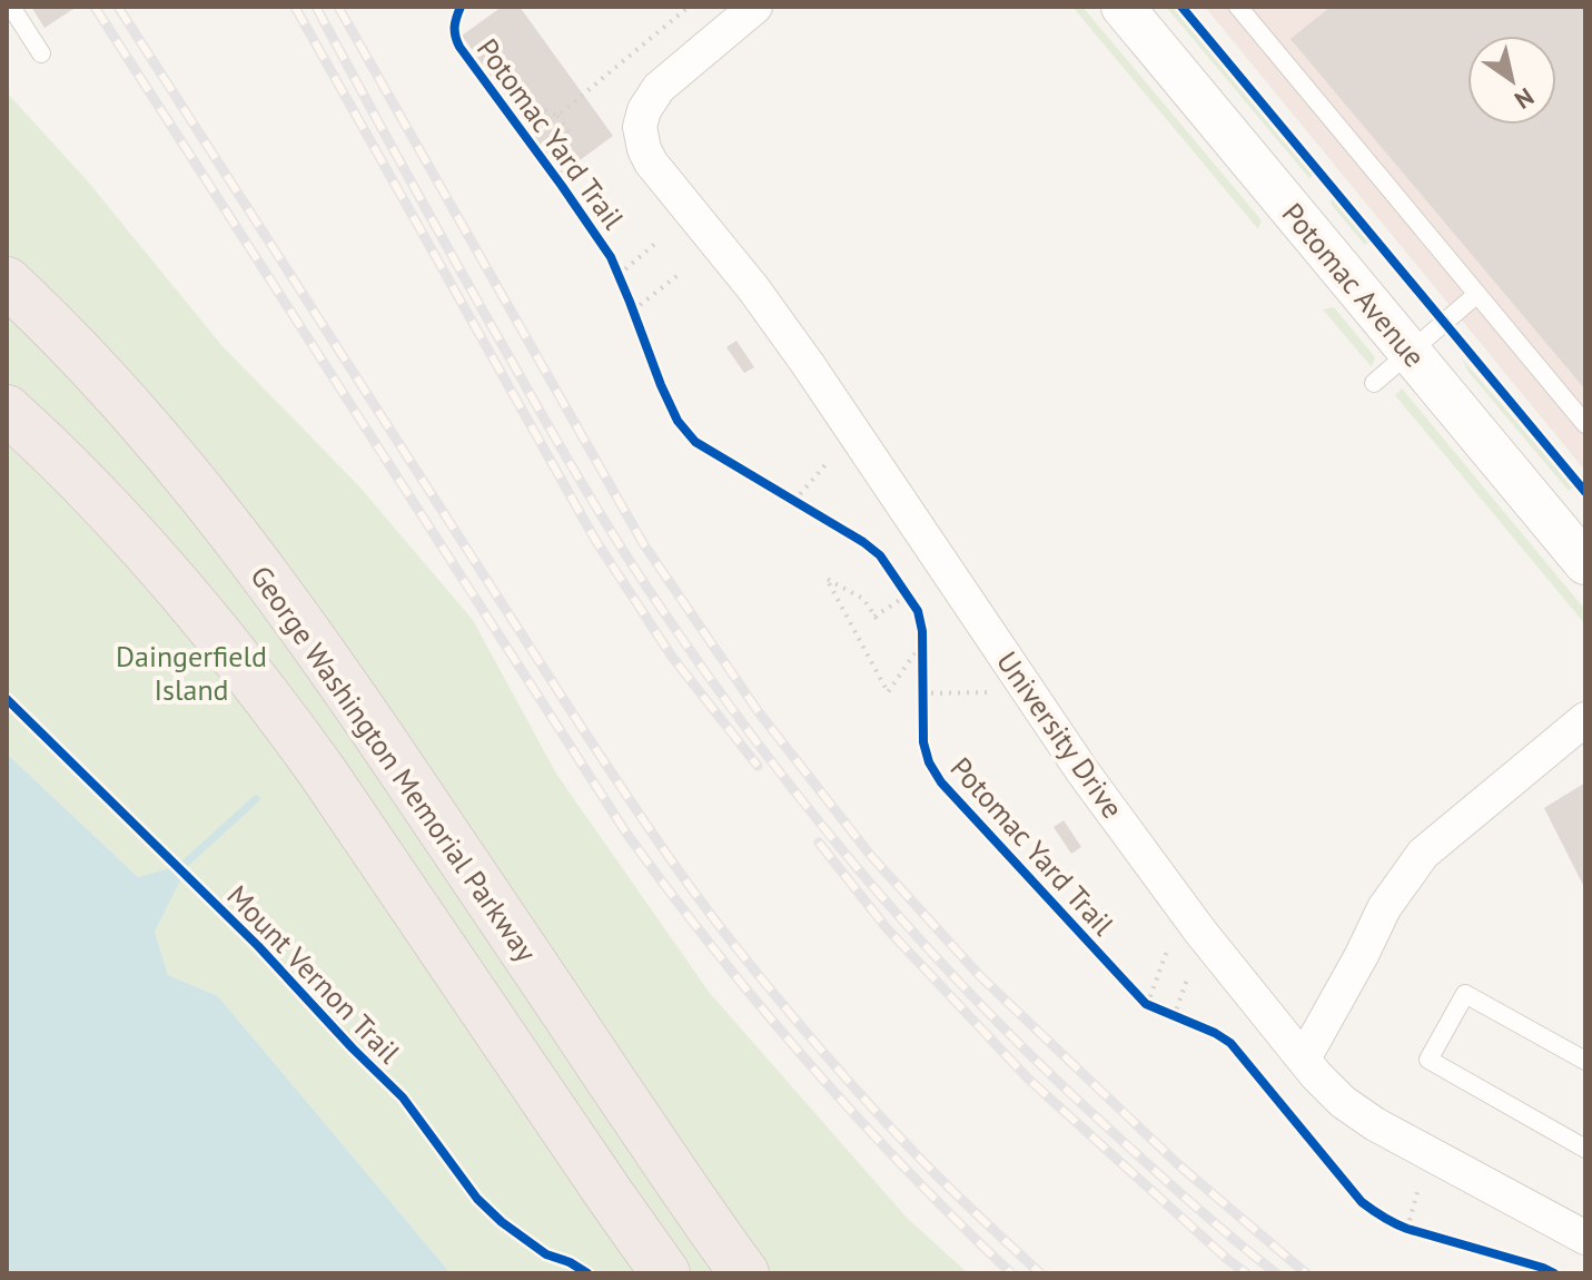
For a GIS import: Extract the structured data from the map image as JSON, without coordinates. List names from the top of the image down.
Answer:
{
  "streets": {
    "highway": ["George Washington Memorial Parkway"],
    "street": ["Potomac Avenue", "University Drive"],
    "cycle path": ["Potomac Yard Trail", "Mount Vernon Trail"]
  },
  "parks": ["Daingerfield Island"],
  "north": "bottom right"
}
